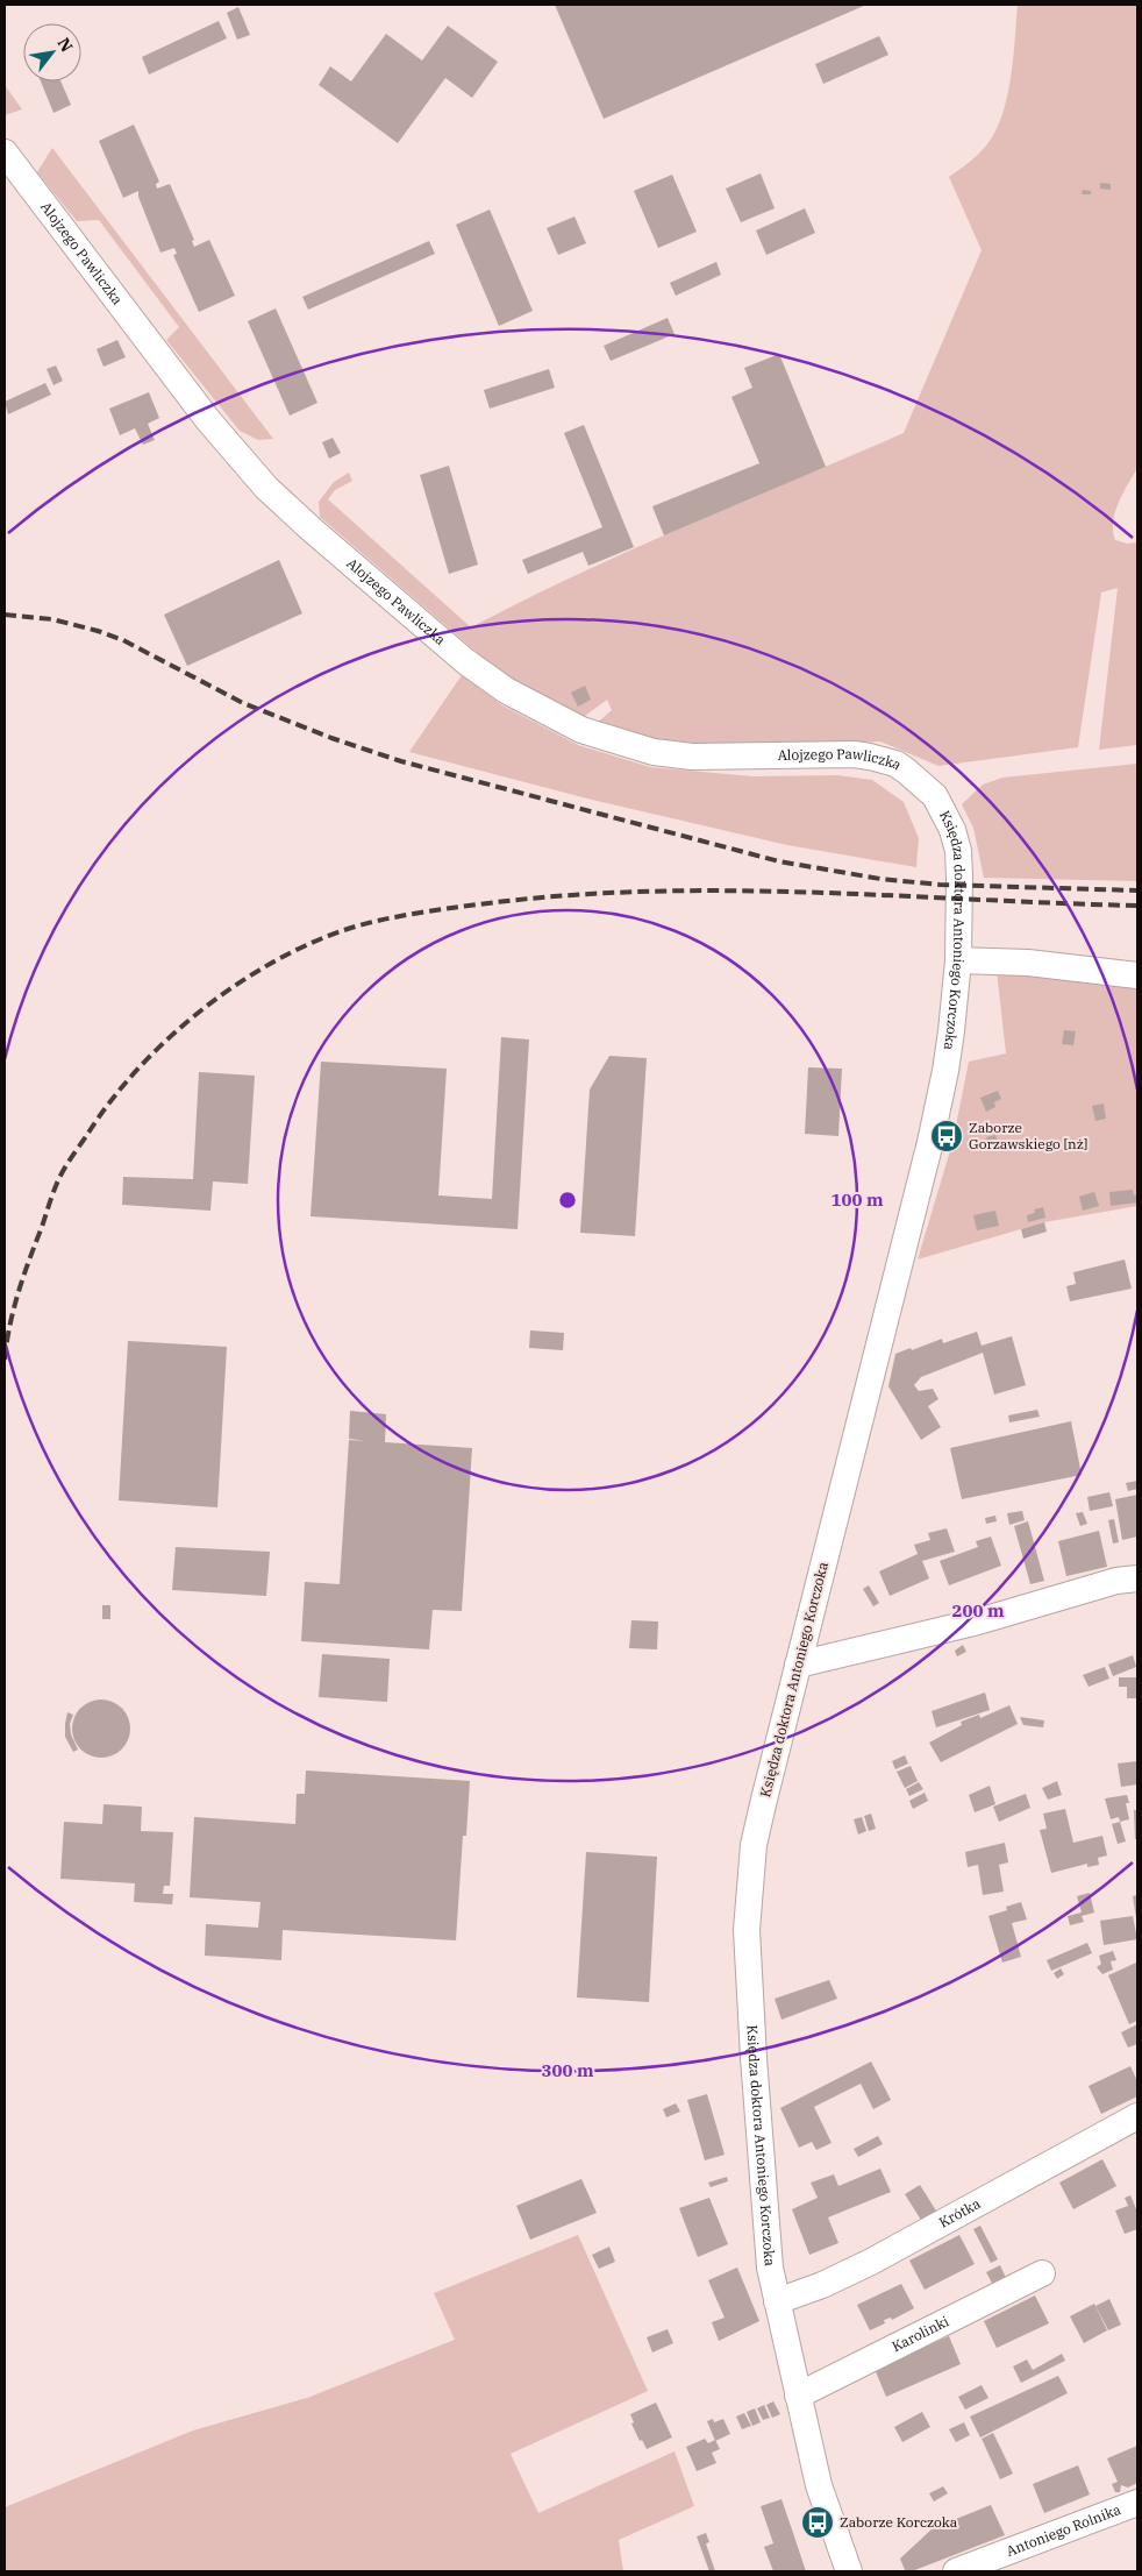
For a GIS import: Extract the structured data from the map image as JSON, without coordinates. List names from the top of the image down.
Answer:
{
  "streets": {
    "street": [
      "Alojzego Pawliczka",
      "Księdza doktora Antoniego Korczoka",
      "Krótka",
      "Karolinki",
      "Antoniego Rolnika"
    ]
  },
  "crossings": [
    ["Alojzego Pawliczka", "Księdza doktora Antoniego Korczoka"],
    ["Księdza doktora Antoniego Korczoka", "Krótka"],
    ["Księdza doktora Antoniego Korczoka", "Karolinki"]
  ],
  "places": {
    "bus stop": ["Zaborze Gorzawskiego [nż]", "Zaborze Korczoka"]
  },
  "north": "top right",
  "rings": ["100 m", "200 m", "300 m"]
}
